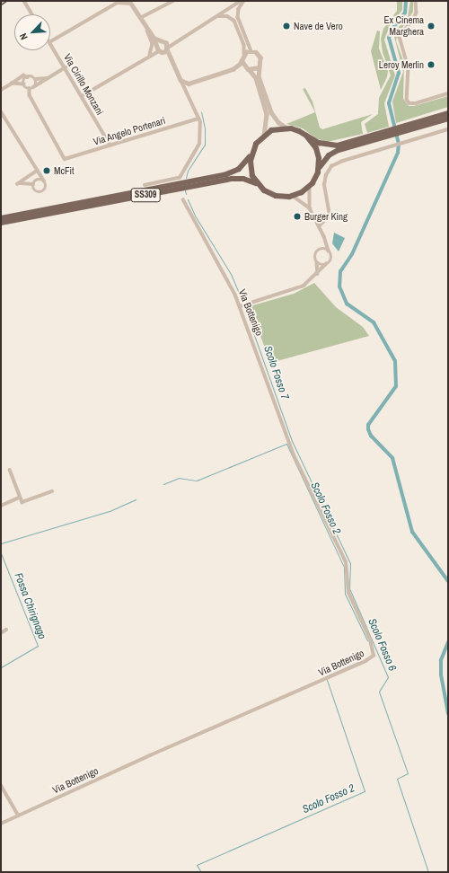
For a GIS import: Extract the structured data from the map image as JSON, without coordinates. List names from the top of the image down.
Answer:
{
  "streets": {
    "main road": ["SS309"],
    "street": ["Via Cirillo Monzani", "Via Angelo Portenari", "Via Bottenigo"]
  },
  "crossings": [
    ["Via Cirillo Monzani", "Via Angelo Portenari"]
  ],
  "water": [
    "Scolo Fosso 7",
    "Scolo Fosso 2",
    "Fossa Chirignago",
    "Scolo Fosso 6"
  ],
  "places": [
    "Nave de Vero",
    "Ex Cinema Marghera",
    "Leroy Merlin",
    "McFit",
    "Burger King"
  ],
  "north": "bottom left"
}
